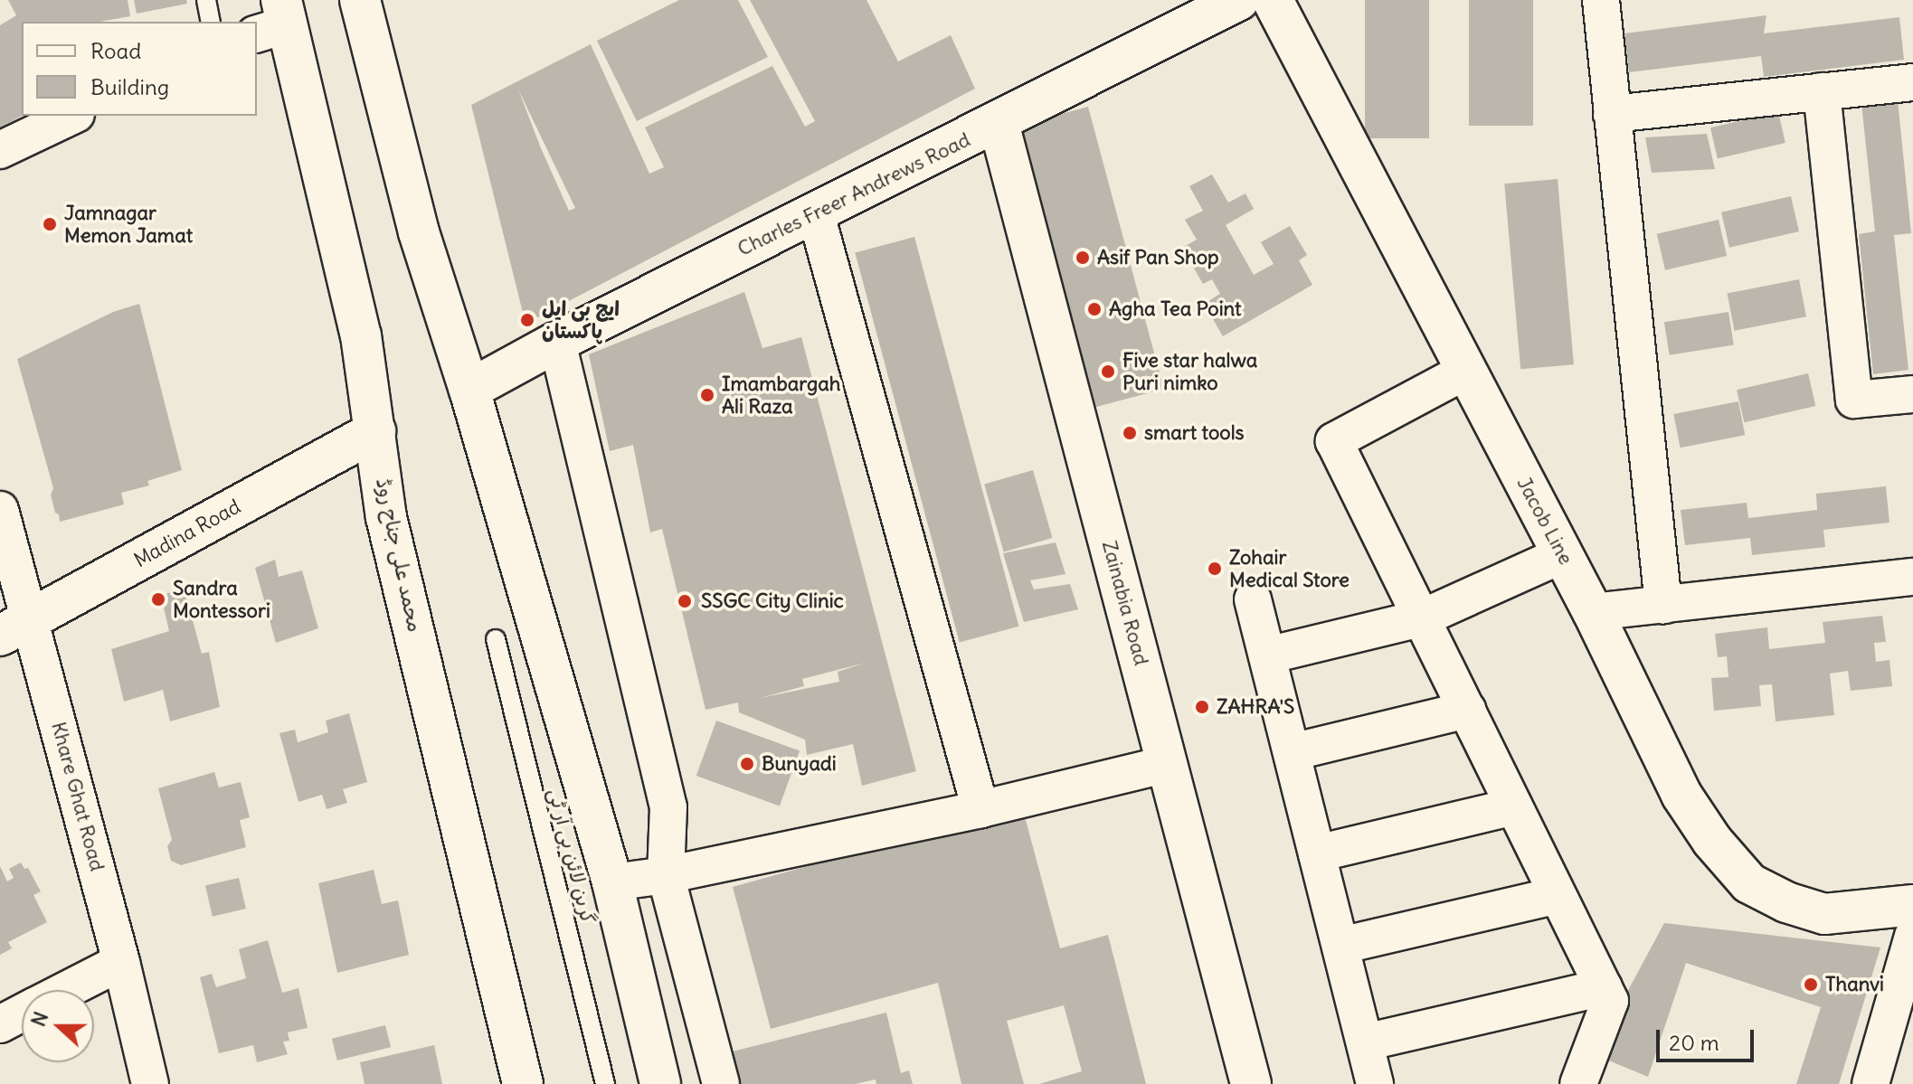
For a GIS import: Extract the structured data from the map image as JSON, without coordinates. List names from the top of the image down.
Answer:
{
  "streets": {
    "main road": [
      "Charles Freer Andrews Road",
      "Jacob Line",
      "Madina Road",
      "محمد علی جناح روڈ",
      "Zainabia Road"
    ],
    "street": ["Khare Ghat Road"],
    "lane": ["گرین لائن بی آر ٹی"]
  },
  "crossings": [
    ["Charles Freer Andrews Road", "Zainabia Road"],
    ["Madina Road", "محمد علی جناح روڈ"],
    ["Madina Road", "Khare Ghat Road"]
  ],
  "places": [
    "Jamnagar Memon Jamat",
    "Asif Pan Shop",
    "Agha Tea Point",
    "ایچ بی ایل پاکستان",
    "Five star halwa Puri nimko",
    "Imambargah Ali Raza",
    "smart tools",
    "Zohair Medical Store",
    "Sandra Montessori",
    "SSGC City Clinic",
    "ZAHRA'S",
    "Bunyadi",
    "Thanvi"
  ],
  "legend": ["Road", "Building"],
  "scale_bar": "20 m",
  "north": "left"
}
